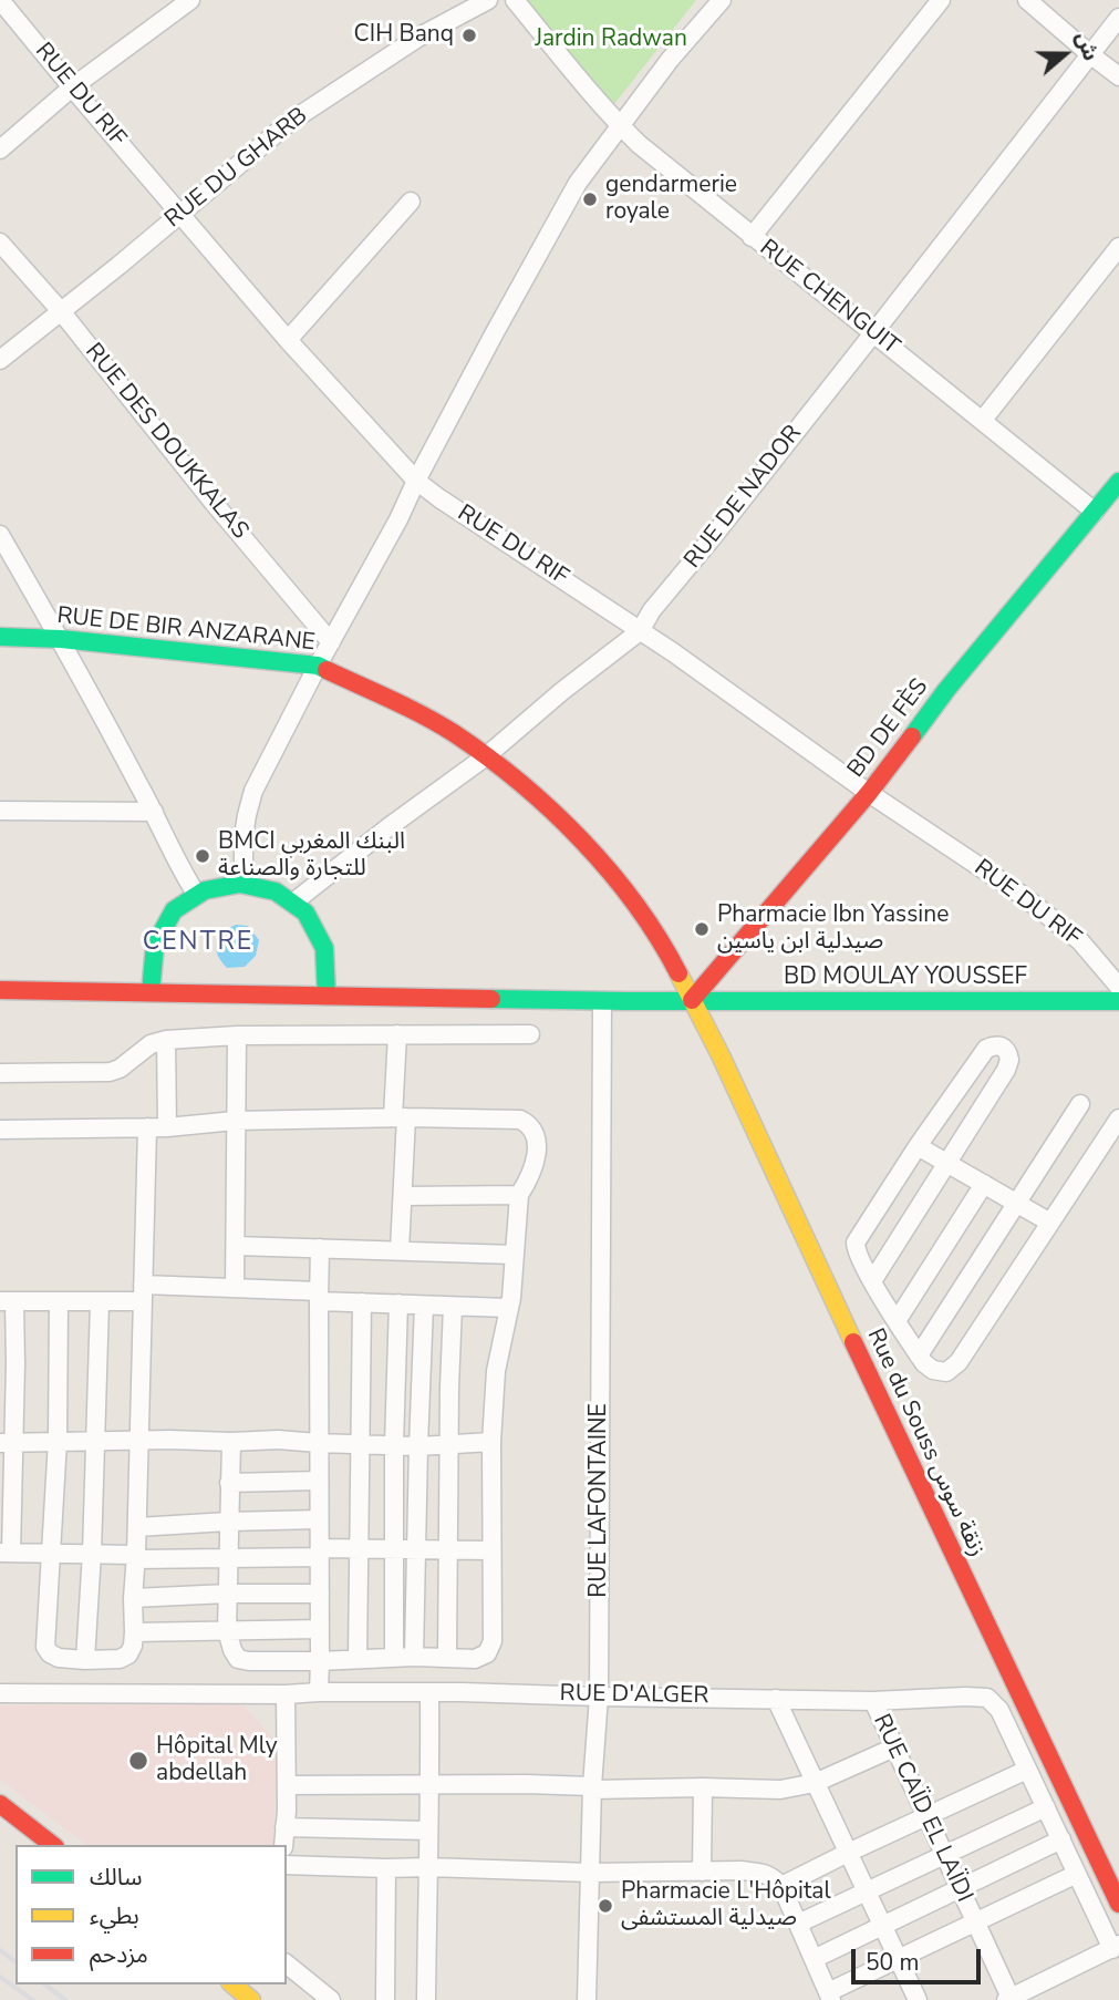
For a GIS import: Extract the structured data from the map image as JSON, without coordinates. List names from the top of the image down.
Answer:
{
  "streets": {
    "street": [
      "RUE DU RIF",
      "RUE DU GHARB",
      "RUE CHENGUIT",
      "RUE DES DOUKKALAS",
      "RUE DE NADOR",
      "RUE DE BIR ANZARANE",
      "BD DE FÈS",
      "BD MOULAY YOUSSEF",
      "Rue du Souss زنقة سوس",
      "RUE LAFONTAINE",
      "RUE D'ALGER",
      "RUE CAÏD EL LAÏDI"
    ]
  },
  "crossings": [
    ["RUE DU RIF", "RUE DU GHARB"],
    ["RUE DU RIF", "RUE DE NADOR"],
    ["RUE DU RIF", "BD DE FÈS"],
    ["RUE DU GHARB", "RUE DES DOUKKALAS"],
    ["RUE CHENGUIT", "RUE DE NADOR"],
    ["RUE CHENGUIT", "BD DE FÈS"],
    ["RUE DE NADOR", "RUE DE BIR ANZARANE"],
    ["RUE DE BIR ANZARANE", "BD DE FÈS"],
    ["RUE DE BIR ANZARANE", "BD MOULAY YOUSSEF"],
    ["RUE DE BIR ANZARANE", "Rue du Souss زنقة سوس"],
    ["BD DE FÈS", "BD MOULAY YOUSSEF"],
    ["BD DE FÈS", "Rue du Souss زنقة سوس"],
    ["BD MOULAY YOUSSEF", "Rue du Souss زنقة سوس"],
    ["BD MOULAY YOUSSEF", "RUE LAFONTAINE"],
    ["RUE LAFONTAINE", "RUE D'ALGER"],
    ["RUE D'ALGER", "RUE CAÏD EL LAÏDI"]
  ],
  "districts": ["CENTRE"],
  "parks": ["Jardin Radwan"],
  "places": [
    "CIH Banq",
    "gendarmerie royale",
    "BMCI البنك المغربي للتجارة والصناعة",
    "Pharmacie Ibn Yassine صيدلية ابن ياسين",
    "Hôpital Mly abdellah",
    "Pharmacie L'Hôpital صيدلية المستشفى"
  ],
  "legend": ["سالك", "بطيء", "مزدحم"],
  "scale_bar": "50 m",
  "north": "right"
}
